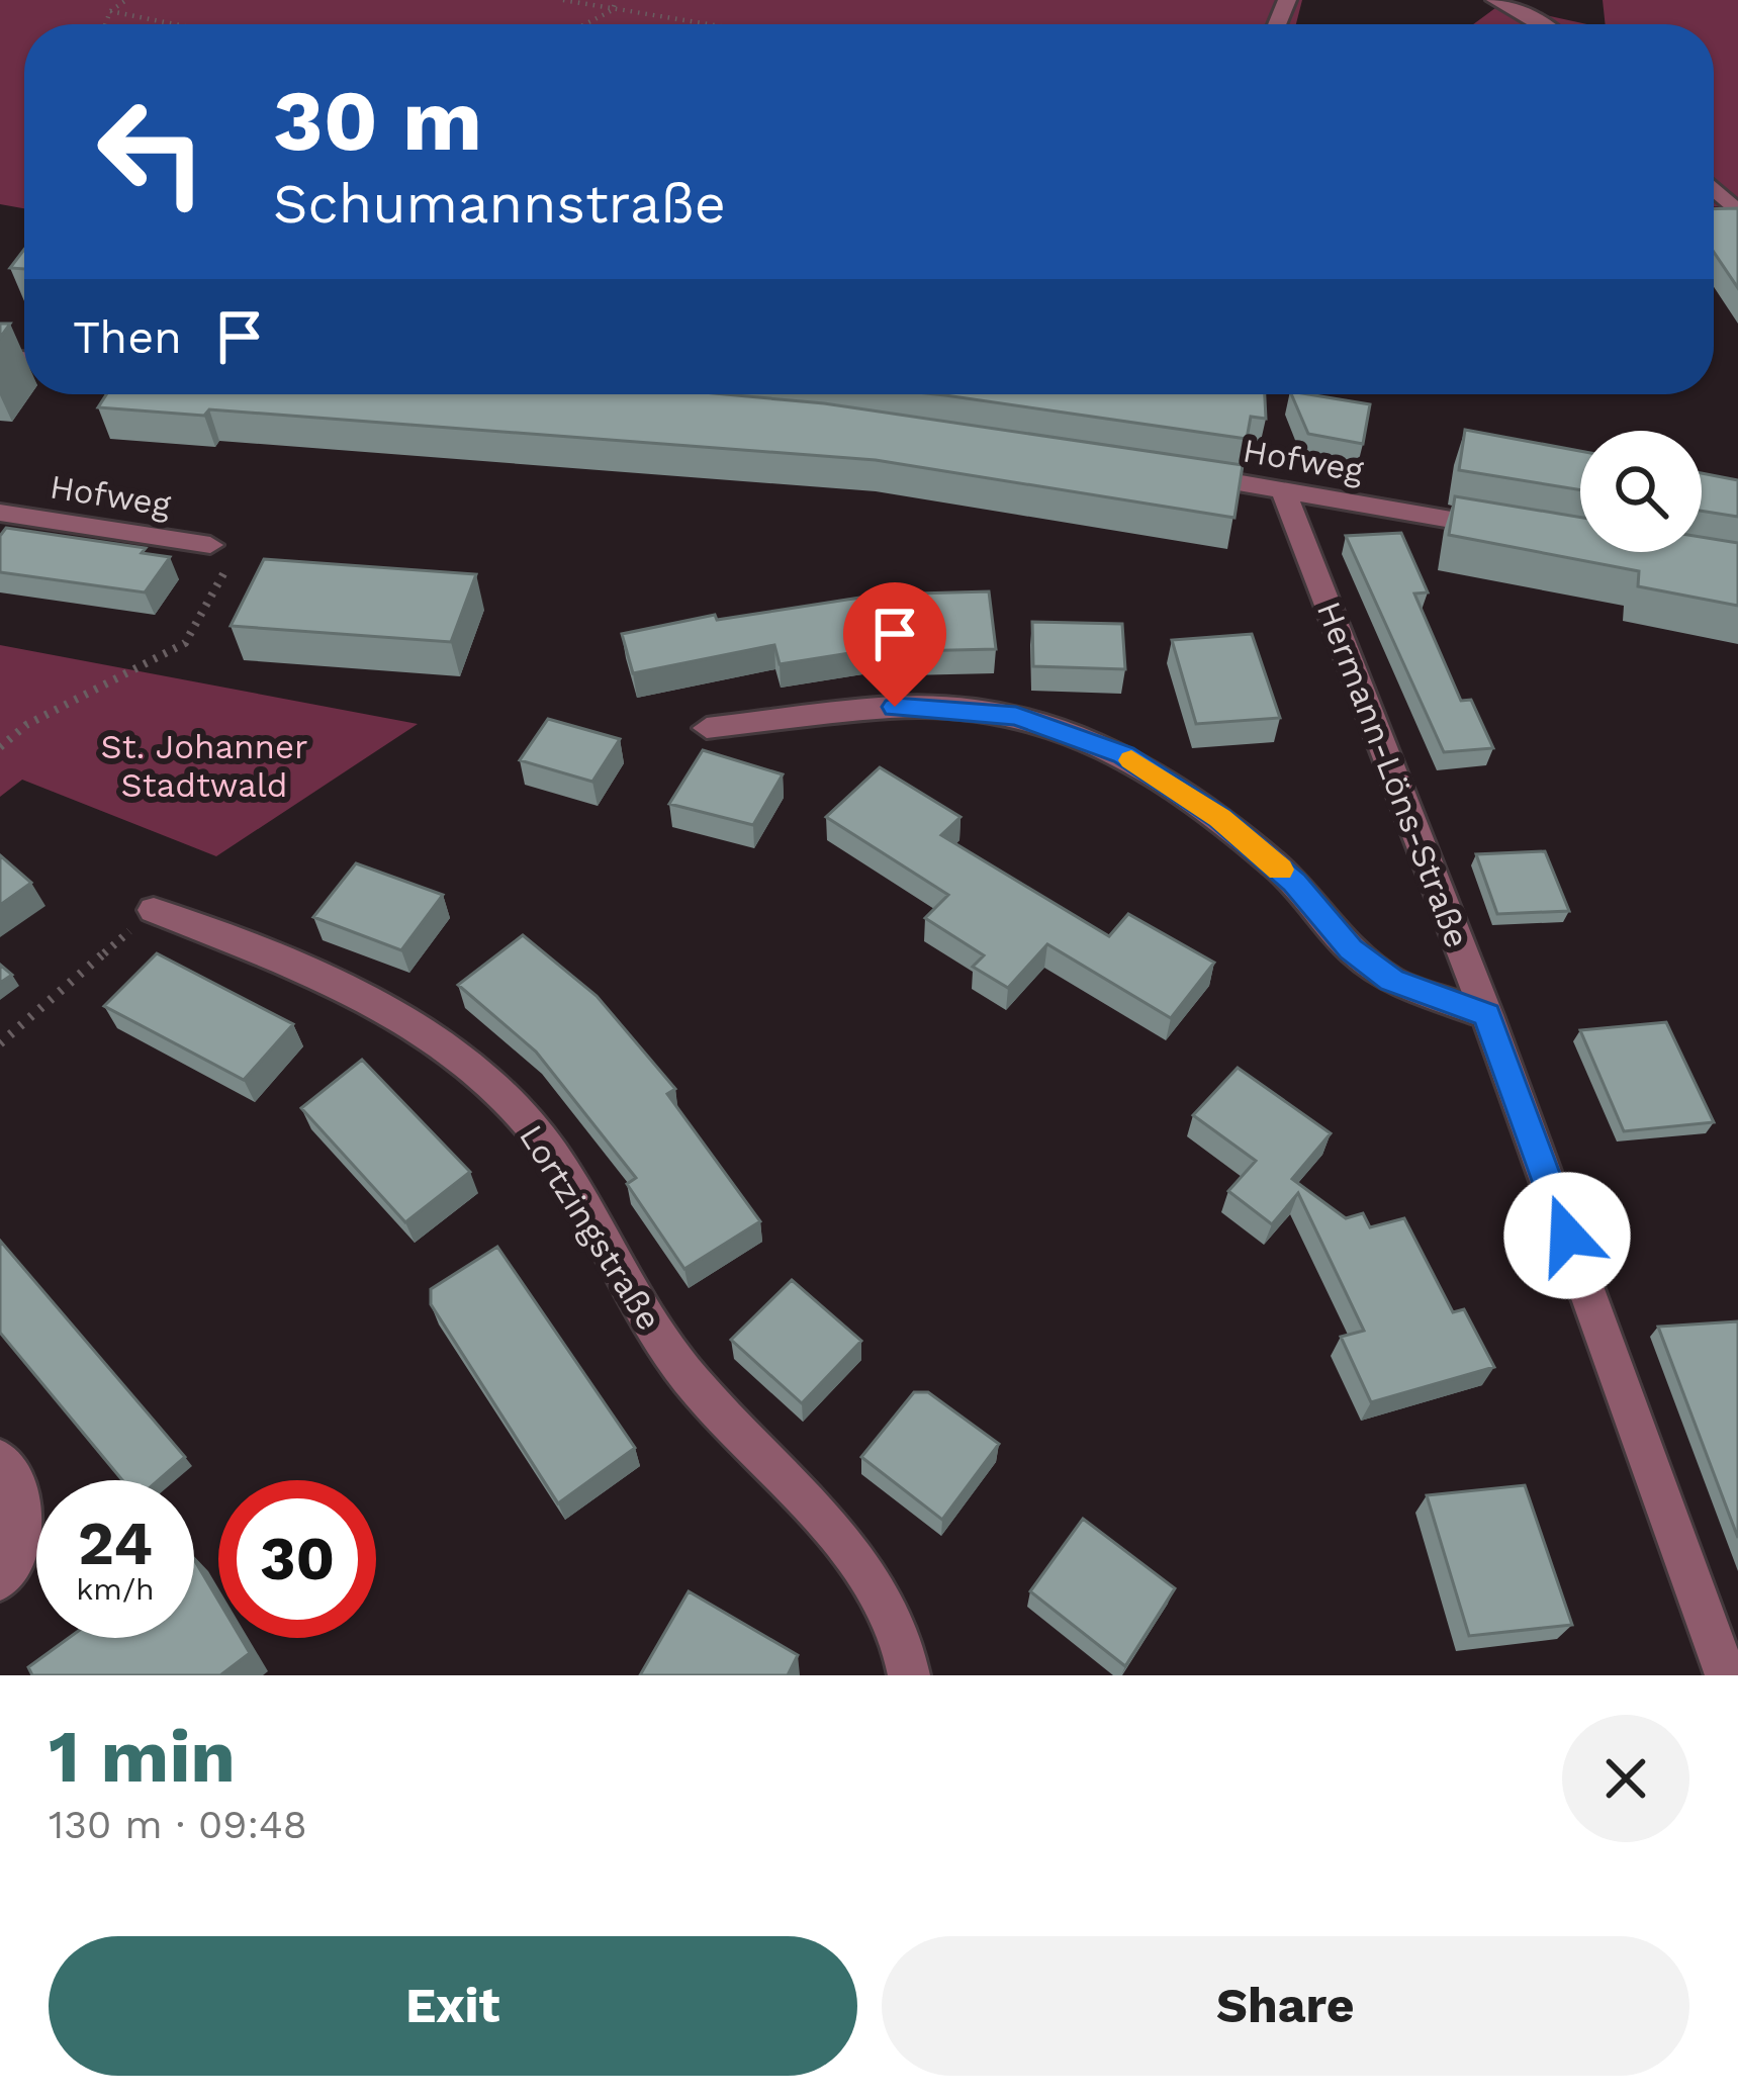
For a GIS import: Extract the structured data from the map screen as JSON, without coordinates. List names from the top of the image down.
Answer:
{
  "streets": {
    "street": ["Hofweg", "Hermann-Löns-Straße", "Lortzingstraße"]
  },
  "crossings": [
    ["Hofweg", "Hermann-Löns-Straße"]
  ],
  "parks": ["St. Johanner Stadtwald"],
  "page": {
    "turn": ["30 m", "Schumannstraße"],
    "then": "Then",
    "speed": "24 km/h",
    "limit": "30",
    "heading": ["1 min", "130 m · 09:48"],
    "buttons": ["Exit", "Share"]
  }
}
